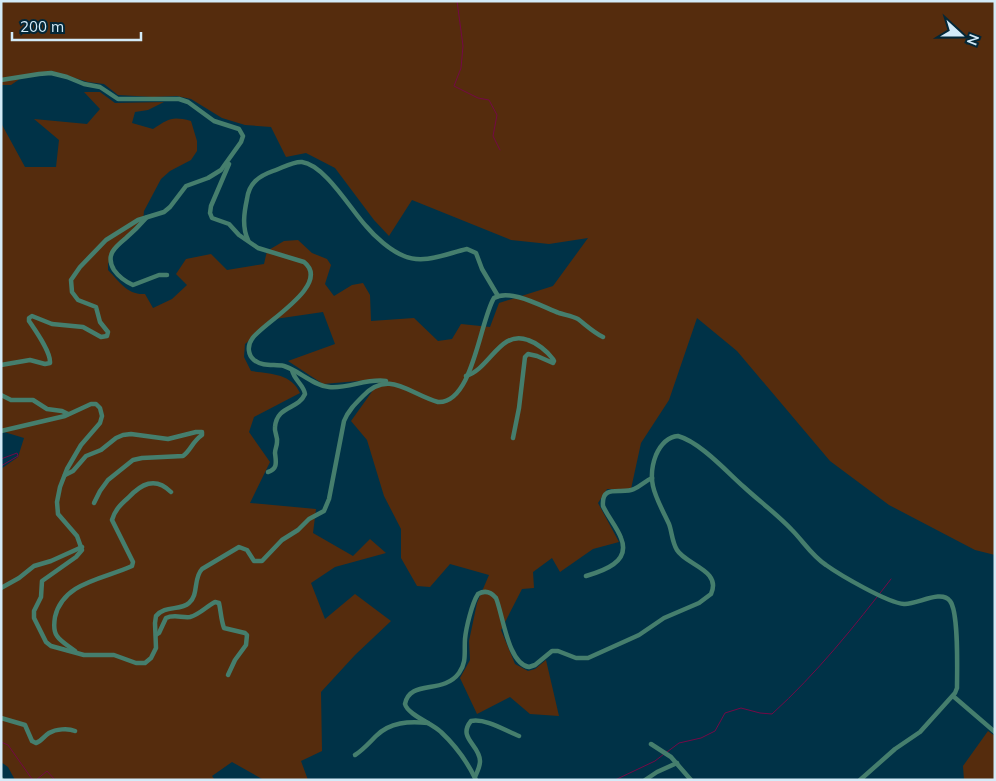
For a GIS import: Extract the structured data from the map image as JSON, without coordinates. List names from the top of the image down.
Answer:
{
  "scale_bar": "200 m",
  "north": "right"
}
